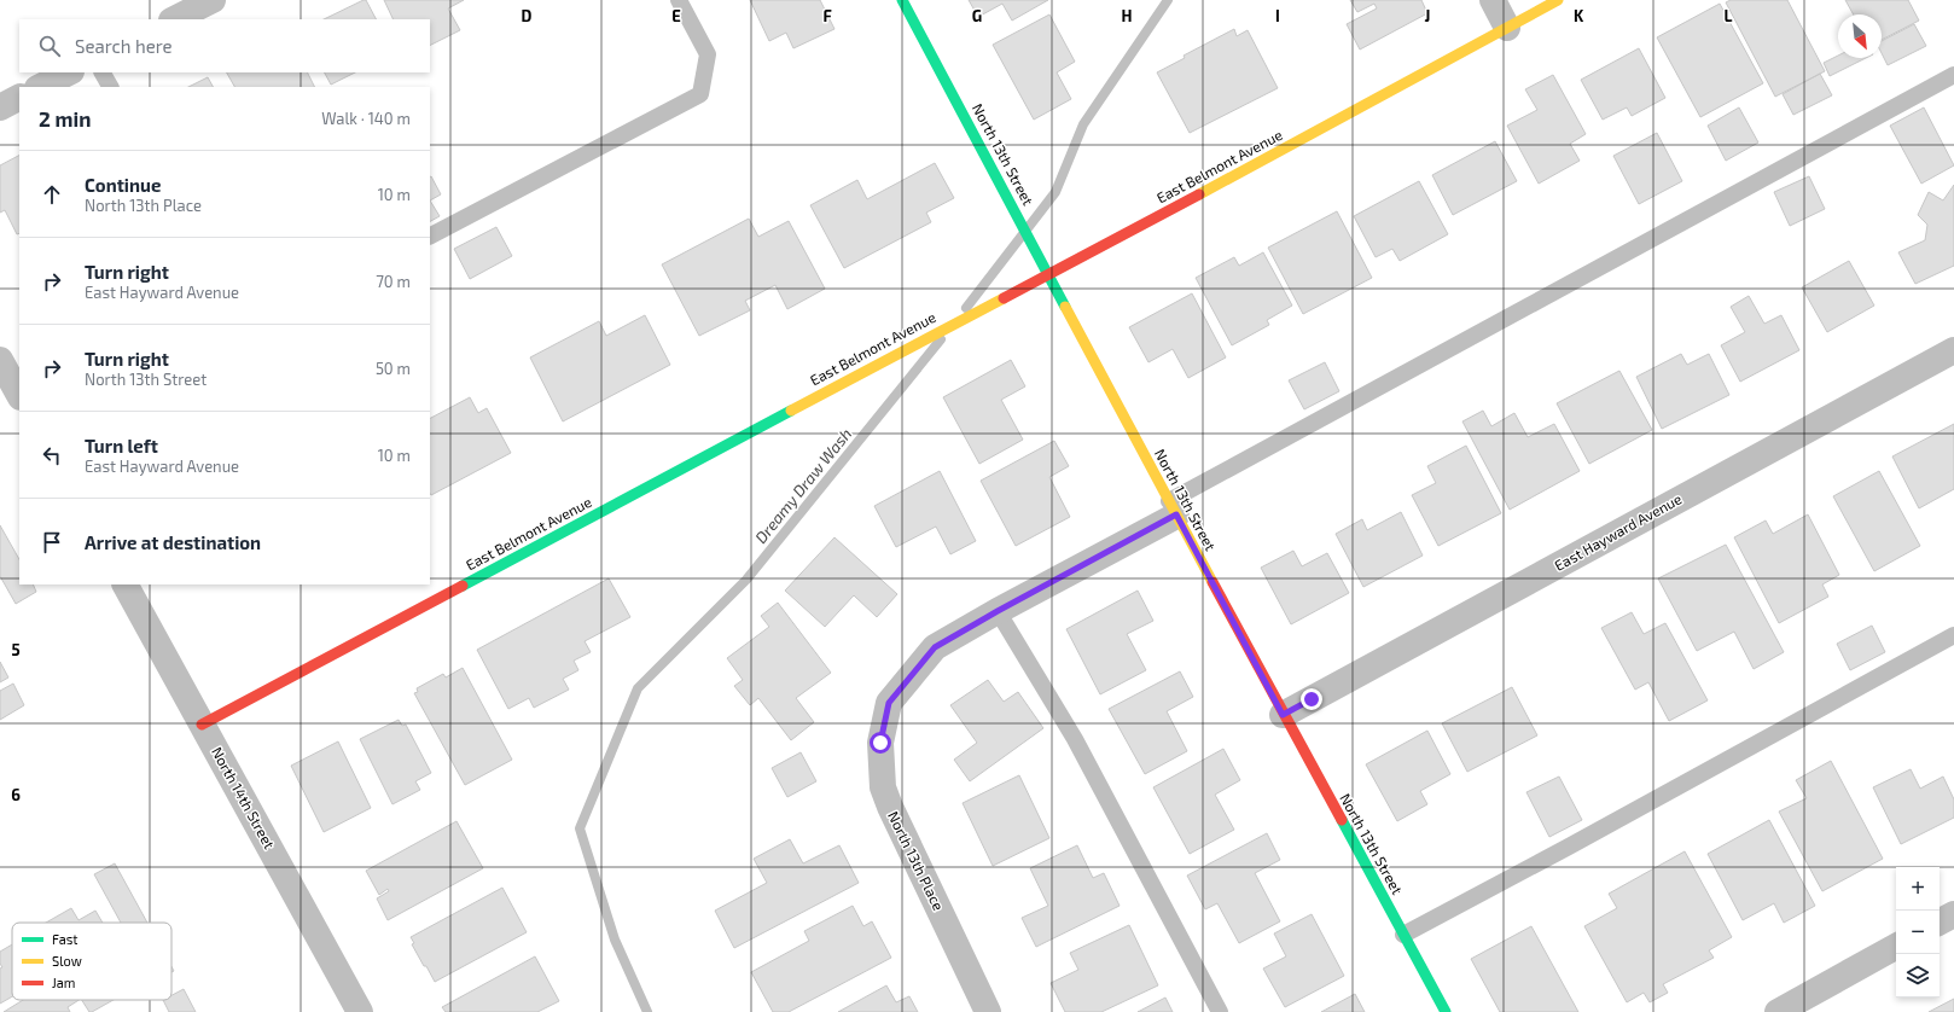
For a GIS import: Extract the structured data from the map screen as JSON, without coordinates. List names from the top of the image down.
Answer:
{
  "streets": {
    "street": [
      "North 13th Street",
      "East Belmont Avenue",
      "East Hayward Avenue",
      "North 14th Street",
      "North 13th Place"
    ]
  },
  "crossings": [
    ["North 13th Street", "East Belmont Avenue"],
    ["North 13th Street", "East Hayward Avenue"],
    ["East Belmont Avenue", "North 14th Street"]
  ],
  "water": ["Dreamy Draw Wash"],
  "legend": ["Fast", "Slow", "Jam"],
  "north": "bottom right",
  "page": {
    "search": "Search here",
    "heading": ["2 min", "Walk · 140 m"],
    "list": [
      ["Continue", "North 13th Place", "10 m"],
      ["Turn right", "East Hayward Avenue", "70 m"],
      ["Turn right", "North 13th Street", "50 m"],
      ["Turn left", "East Hayward Avenue", "10 m"],
      "Arrive at destination"
    ],
    "map_buttons": ["+", "−"]
  },
  "grid": {
    "columns": [
      "D",
      "E",
      "F",
      "G",
      "H",
      "I",
      "J",
      "K",
      "L"
    ],
    "rows": ["5", "6"]
  }
}
